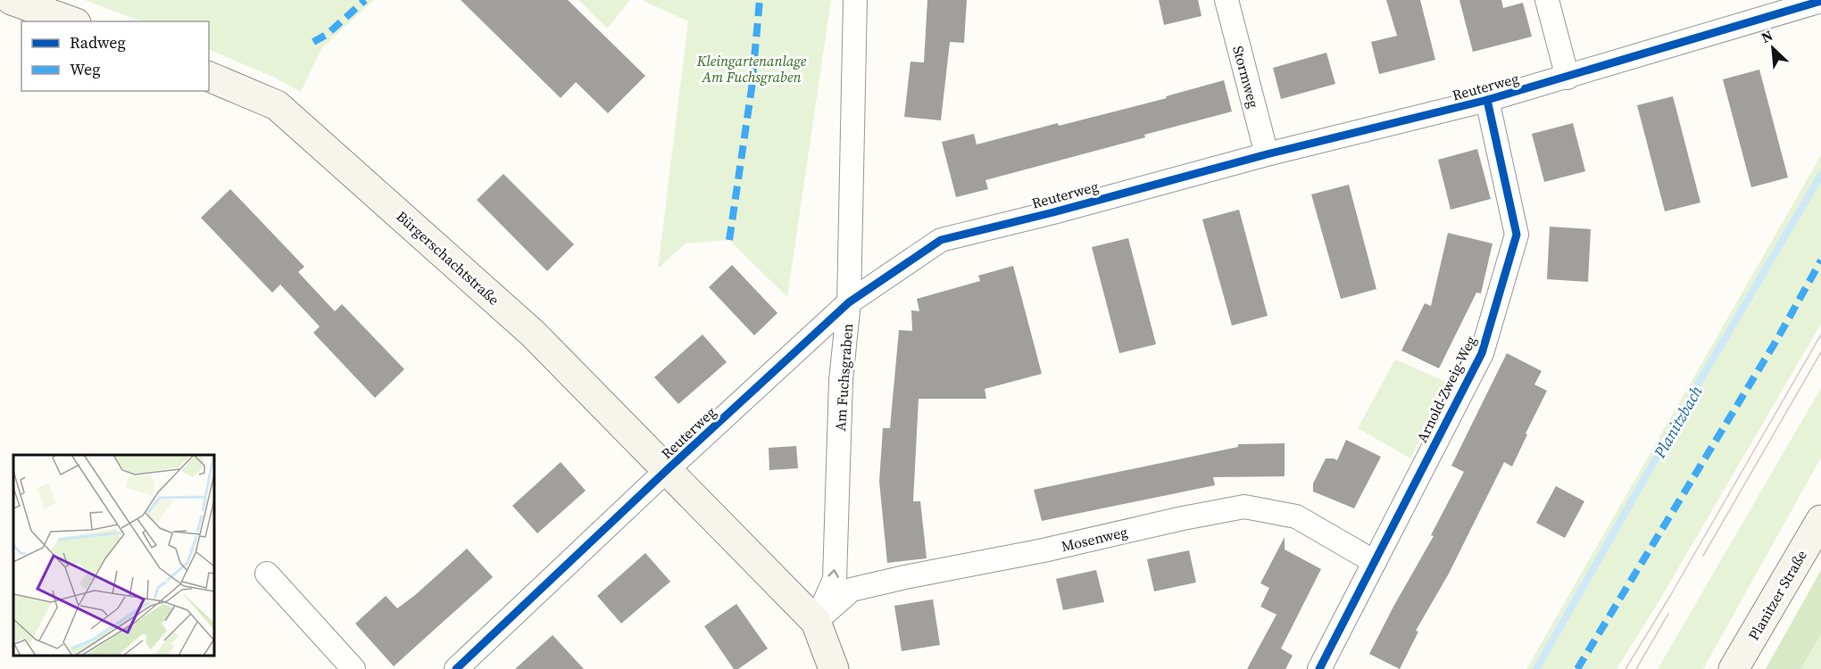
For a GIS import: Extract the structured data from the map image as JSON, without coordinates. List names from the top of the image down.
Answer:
{
  "streets": {
    "main road": ["Bürgerschachtstraße", "Planitzer Straße"],
    "street": [
      "Stormweg",
      "Reuterweg",
      "Am Fuchsgraben",
      "Arnold-Zweig-Weg",
      "Mosenweg"
    ]
  },
  "crossings": [
    ["Stormweg", "Reuterweg"],
    ["Reuterweg", "Bürgerschachtstraße"],
    ["Reuterweg", "Am Fuchsgraben"],
    ["Reuterweg", "Arnold-Zweig-Weg"],
    ["Am Fuchsgraben", "Mosenweg"],
    ["Arnold-Zweig-Weg", "Mosenweg"]
  ],
  "one_way": ["Am Fuchsgraben"],
  "water": ["Planitzbach"],
  "parks": ["Kleingartenanlage Am Fuchsgraben"],
  "legend": ["Radweg", "Weg"],
  "north": "top left"
}
